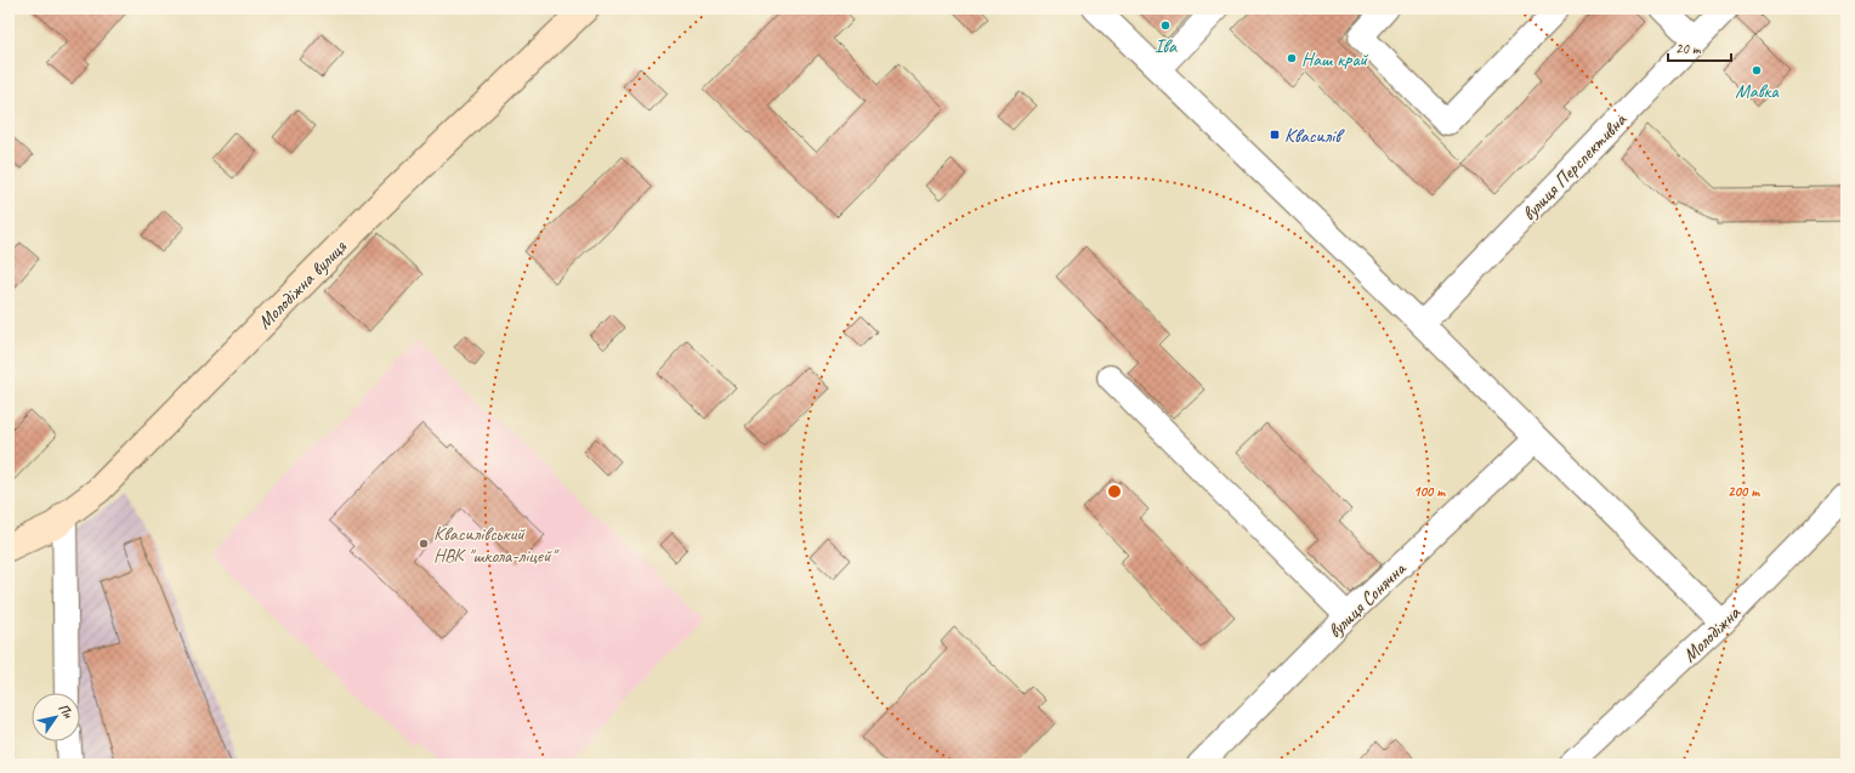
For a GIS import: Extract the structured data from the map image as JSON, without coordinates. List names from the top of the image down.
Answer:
{
  "streets": {
    "street": [
      "вулиця Перспективна",
      "Молодіжна вулиця",
      "вулиця Сонячна",
      "Молодіжна"
    ]
  },
  "places": {
    "other": [
      "Іва",
      "Наш край",
      "Мавка",
      "Квасилівський НВК \"школа-ліцей\""
    ],
    "transit": ["Квасилів"]
  },
  "scale_bar": "20 m",
  "north": "top right",
  "rings": ["100 m", "200 m"]
}
